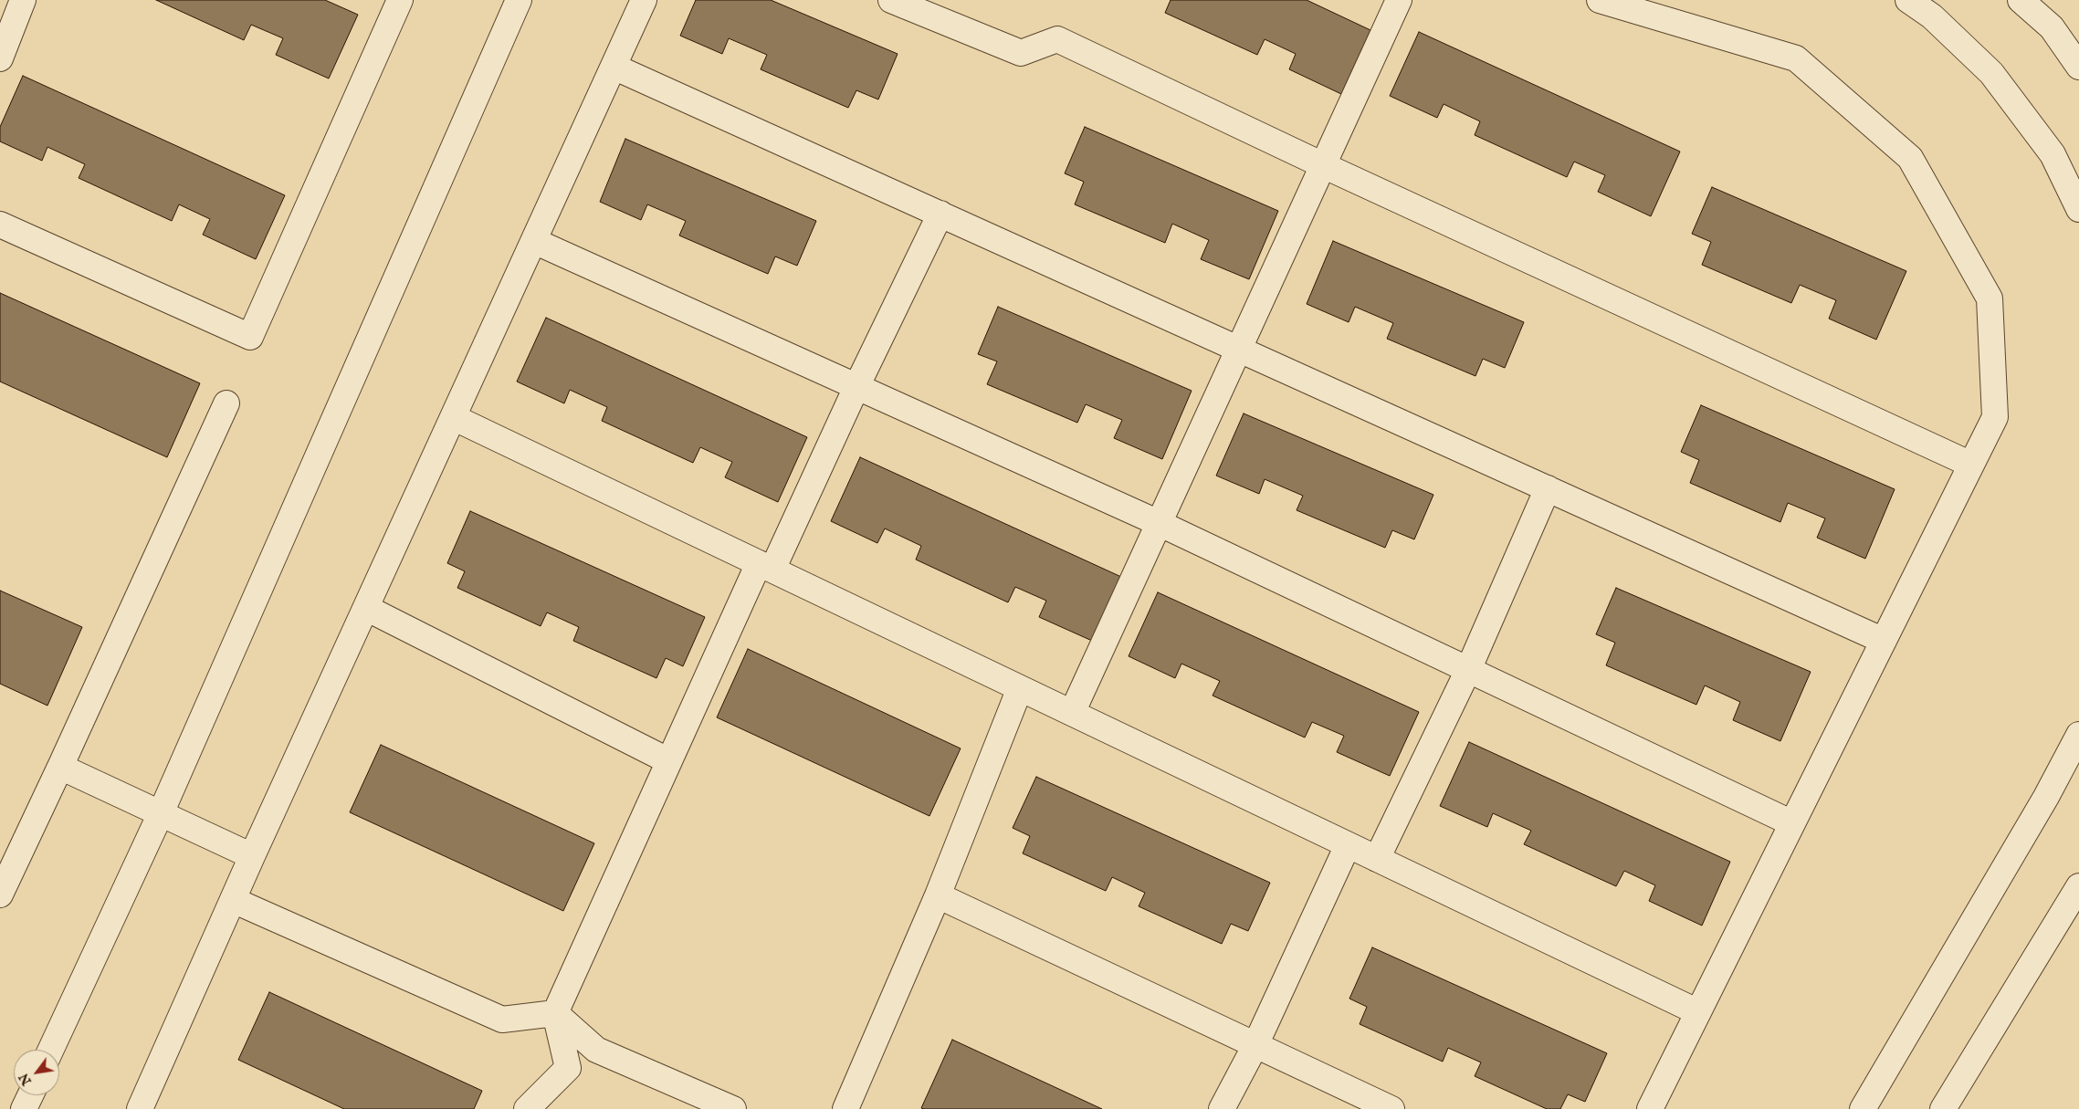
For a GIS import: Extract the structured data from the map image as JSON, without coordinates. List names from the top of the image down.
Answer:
{
  "north": "bottom left"
}
